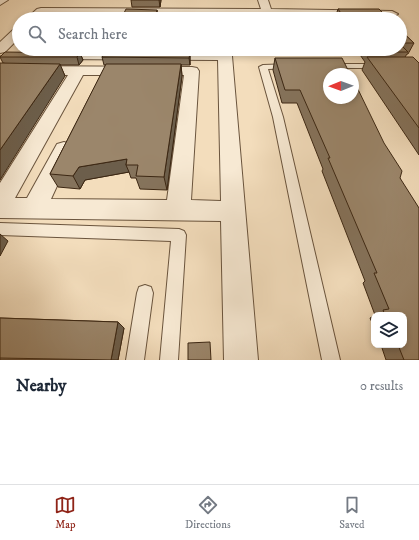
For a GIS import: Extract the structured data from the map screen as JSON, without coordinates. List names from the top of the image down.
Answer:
{
  "north": "left",
  "page": {
    "search": "Search here",
    "heading": ["Nearby", "0 results"],
    "nav": ["Map", "Directions", "Saved"]
  }
}
